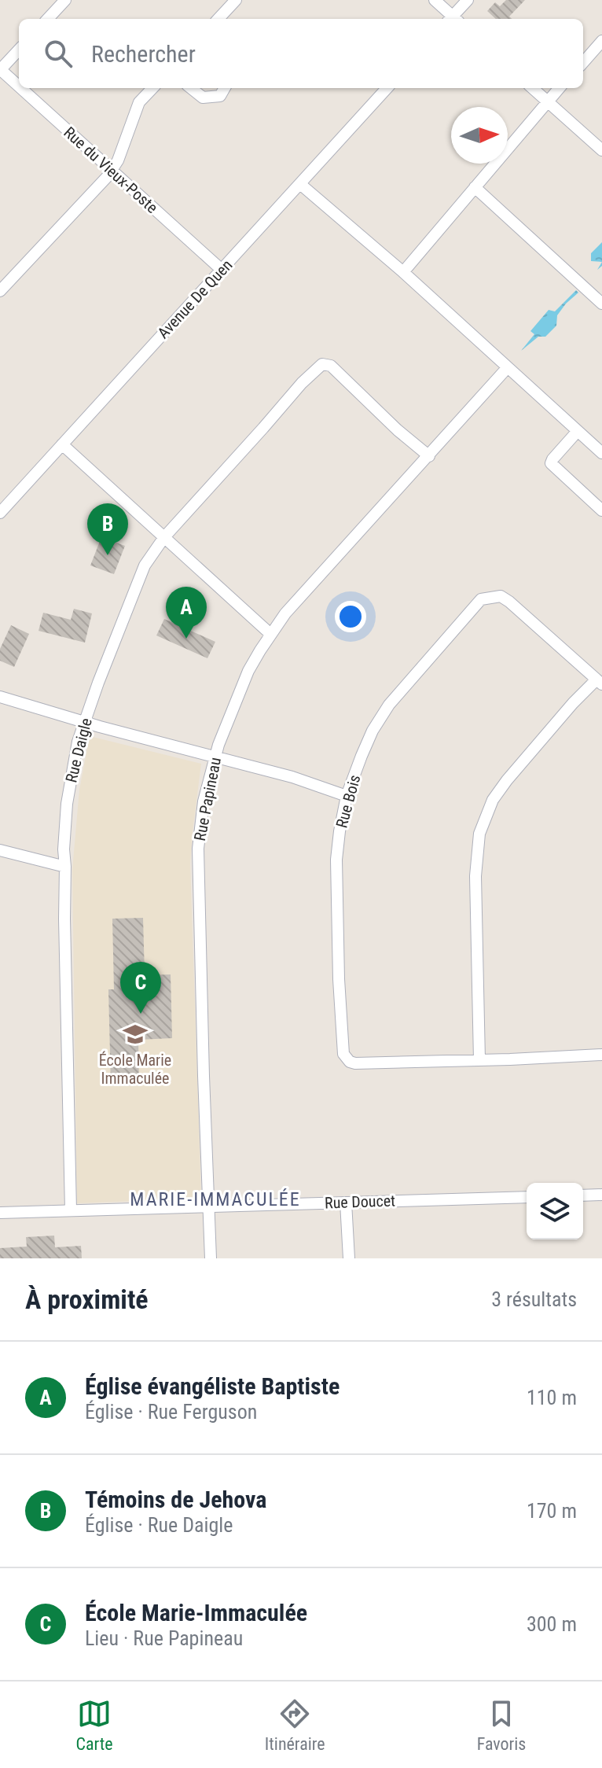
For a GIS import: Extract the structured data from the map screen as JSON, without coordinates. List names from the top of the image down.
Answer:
{
  "streets": {
    "street": [
      "Rue du Vieux-Poste",
      "Avenue De Quen",
      "Rue Daigle",
      "Rue Papineau",
      "Rue Bois",
      "Rue Doucet"
    ]
  },
  "crossings": [
    ["Rue du Vieux-Poste", "Avenue De Quen"],
    ["Rue Daigle", "Rue Papineau"],
    ["Rue Daigle", "Rue Doucet"],
    ["Rue Papineau", "Rue Doucet"]
  ],
  "districts": ["MARIE-IMMACULÉE"],
  "places": {
    "school or university": ["École Marie Immaculée"]
  },
  "north": "right",
  "page": {
    "search": "Rechercher",
    "pins": ["B", "A", "C"],
    "heading": ["À proximité", "3 résultats"],
    "list": [
      {
        "mark": "A",
        "name": "Église évangéliste Baptiste",
        "note": "Église · Rue Ferguson",
        "value": "110 m"
      },
      {
        "mark": "B",
        "name": "Témoins de Jehova",
        "note": "Église · Rue Daigle",
        "value": "170 m"
      },
      {
        "mark": "C",
        "name": "École Marie-Immaculée",
        "note": "Lieu · Rue Papineau",
        "value": "300 m"
      }
    ],
    "nav": ["Carte", "Itinéraire", "Favoris"]
  }
}
